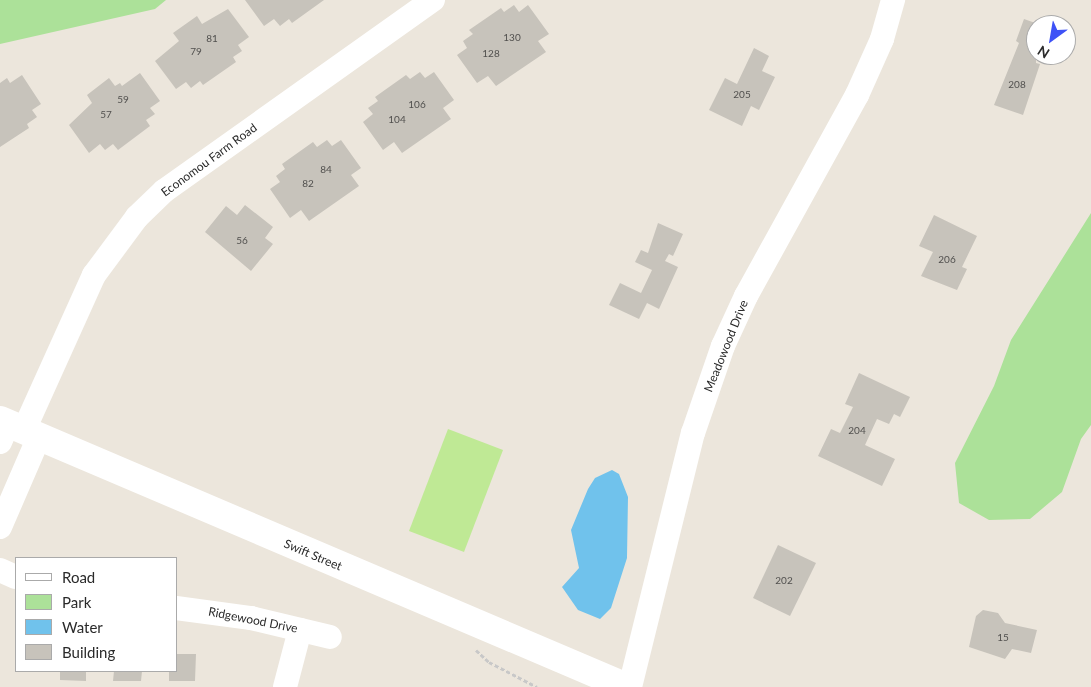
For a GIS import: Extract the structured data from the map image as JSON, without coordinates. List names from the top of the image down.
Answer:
{
  "streets": {
    "street": [
      "Economou Farm Road",
      "Meadowood Drive",
      "Swift Street",
      "Ridgewood Drive"
    ]
  },
  "crossings": [
    ["Economou Farm Road", "Swift Street"],
    ["Meadowood Drive", "Swift Street"]
  ],
  "house_numbers": [
    "130",
    "81",
    "79",
    "128",
    "208",
    "205",
    "59",
    "106",
    "57",
    "104",
    "84",
    "82",
    "56",
    "206",
    "204",
    "202",
    "15"
  ],
  "legend": [
    "Road",
    "Park",
    "Water",
    "Building"
  ],
  "north": "bottom left"
}
